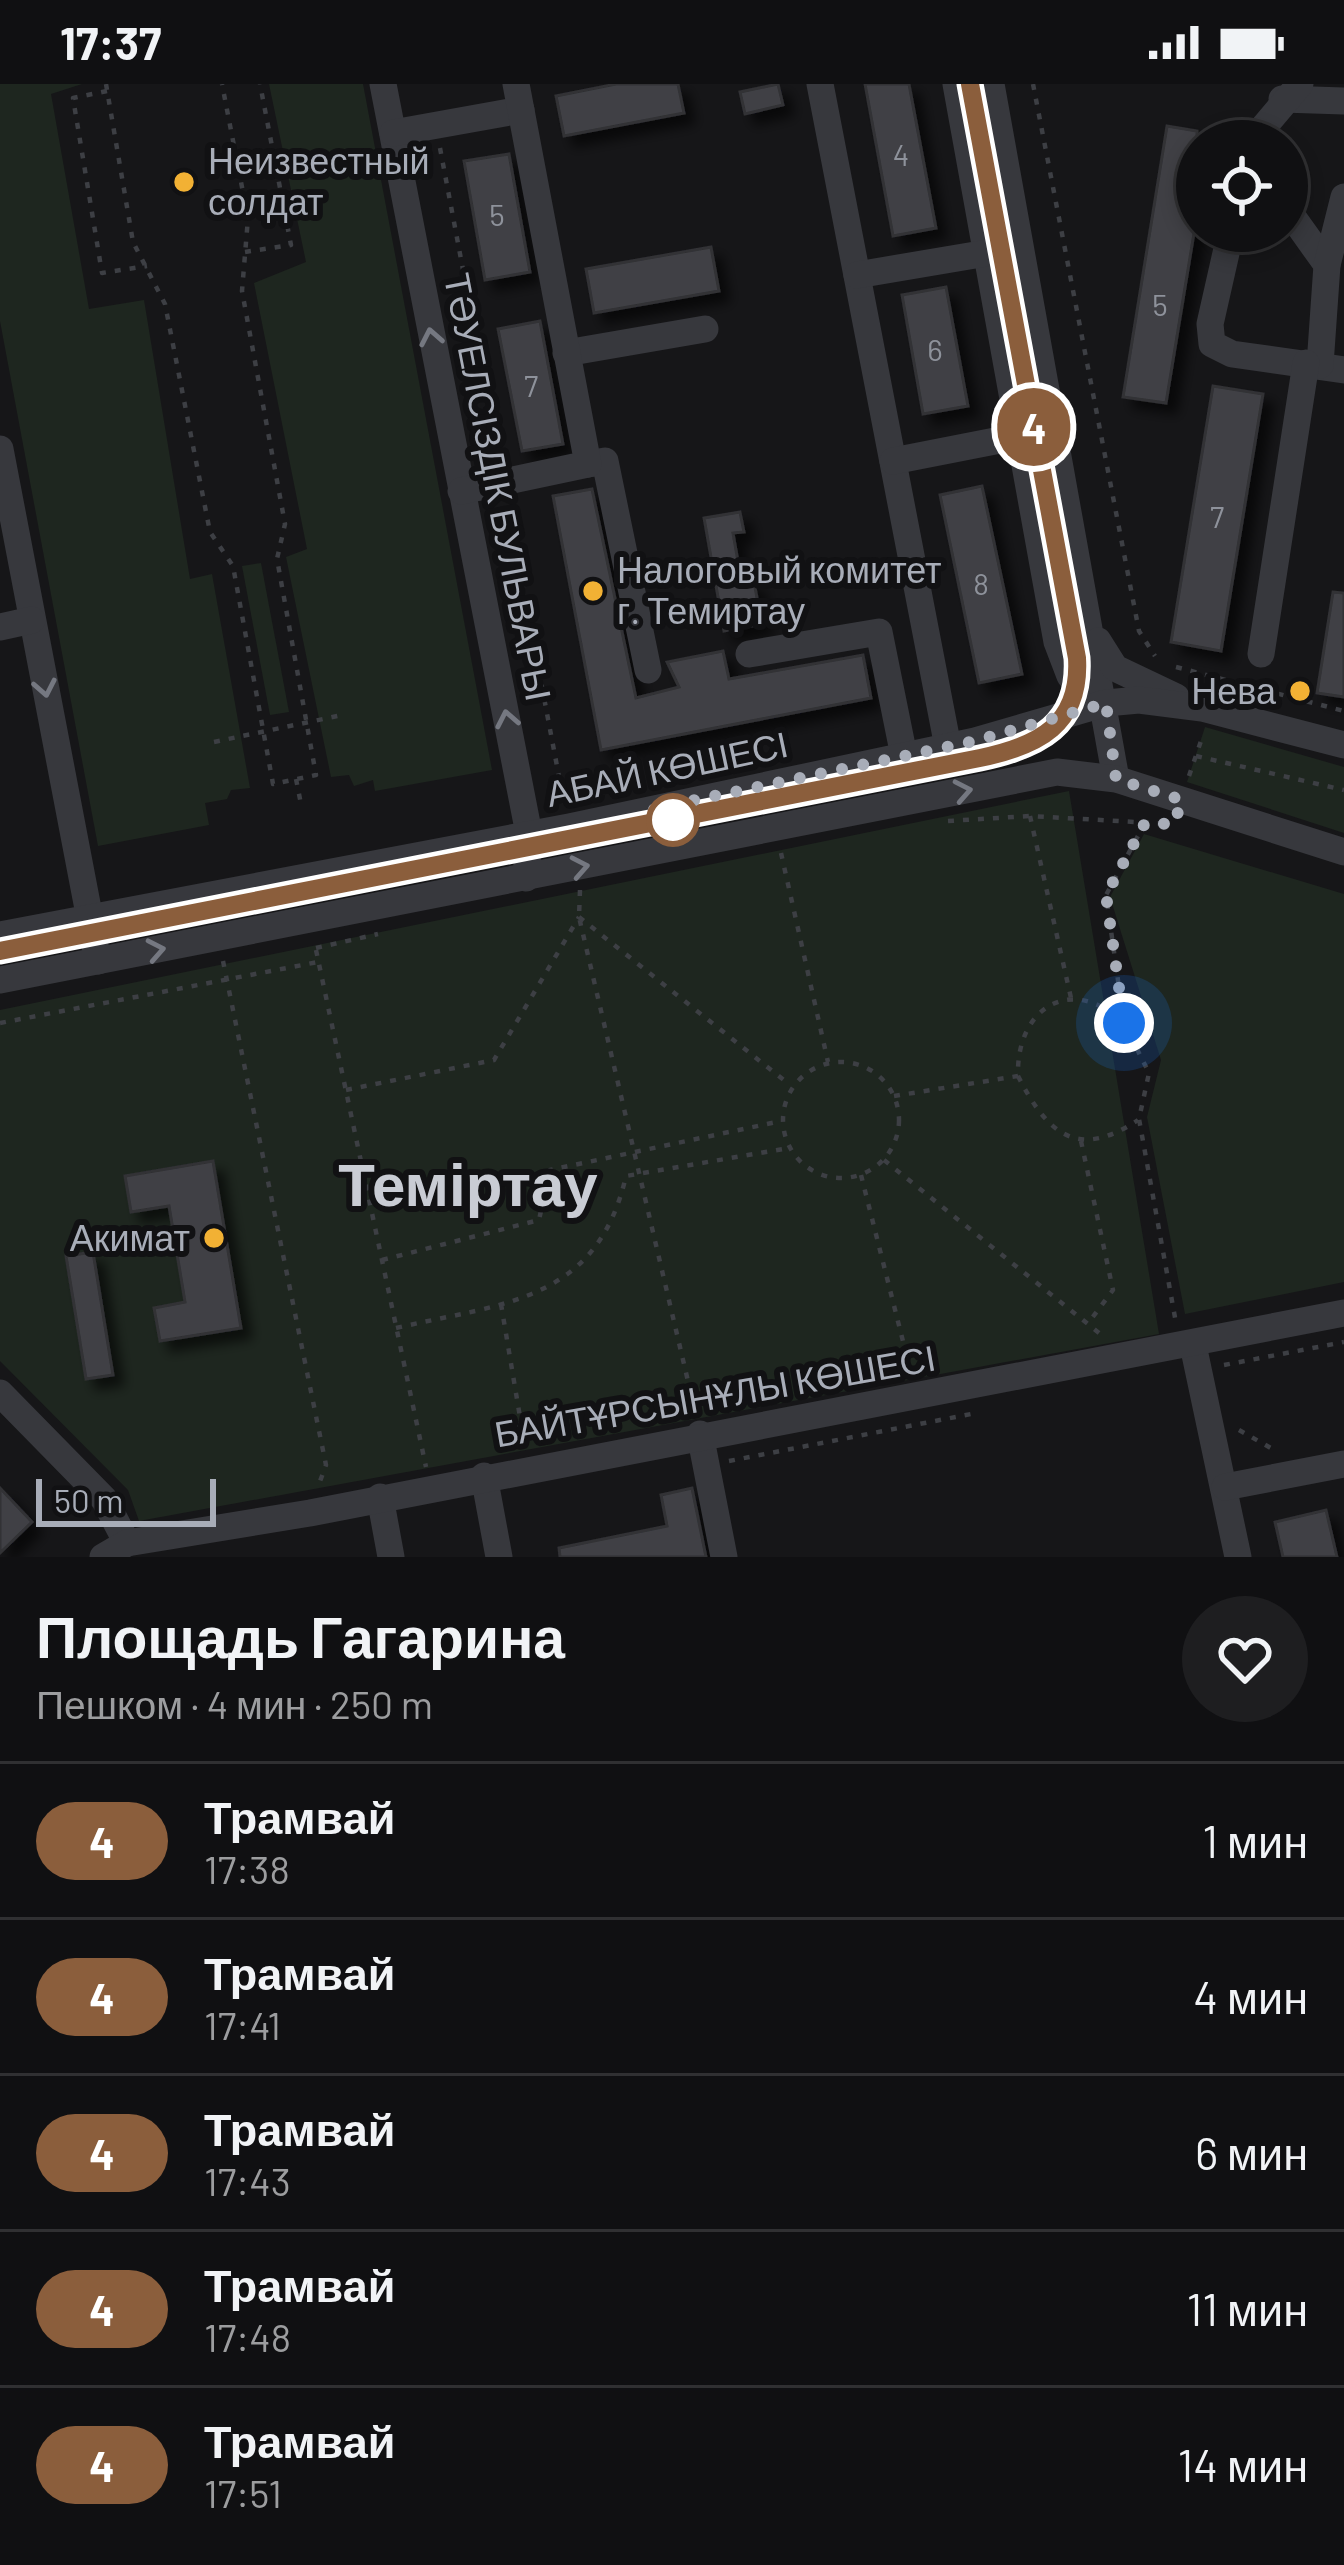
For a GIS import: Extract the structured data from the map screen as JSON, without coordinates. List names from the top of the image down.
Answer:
{
  "streets": {
    "street": ["ТӘУЕЛСІЗДІК БУЛЬВАРЫ", "АБАЙ КӨШЕСІ", "БАЙТҰРСЫНҰЛЫ КӨШЕСІ"]
  },
  "crossings": [
    ["ТӘУЕЛСІЗДІК БУЛЬВАРЫ", "АБАЙ КӨШЕСІ"]
  ],
  "districts": ["Теміртау"],
  "places": [
    "Неизвестный солдат",
    "Налоговый комитет г. Темиртау",
    "Нева",
    "Акимат"
  ],
  "lines": ["tram line 4"],
  "house_numbers": [
    "4",
    "5",
    "5",
    "6",
    "7",
    "7",
    "8"
  ],
  "scale_bar": "50 m",
  "page": {
    "status": "17:37",
    "on_map": "4",
    "scale": "50 m",
    "heading": ["Площадь Гагарина", "Пешком · 4 мин · 250 m"],
    "list": [
      {
        "mark": "4",
        "name": "Трамвай",
        "note": "17:38",
        "value": "1 мин"
      },
      {
        "mark": "4",
        "name": "Трамвай",
        "note": "17:41",
        "value": "4 мин"
      },
      {
        "mark": "4",
        "name": "Трамвай",
        "note": "17:43",
        "value": "6 мин"
      },
      {
        "mark": "4",
        "name": "Трамвай",
        "note": "17:48",
        "value": "11 мин"
      },
      {
        "mark": "4",
        "name": "Трамвай",
        "note": "17:51",
        "value": "14 мин"
      }
    ]
  }
}
